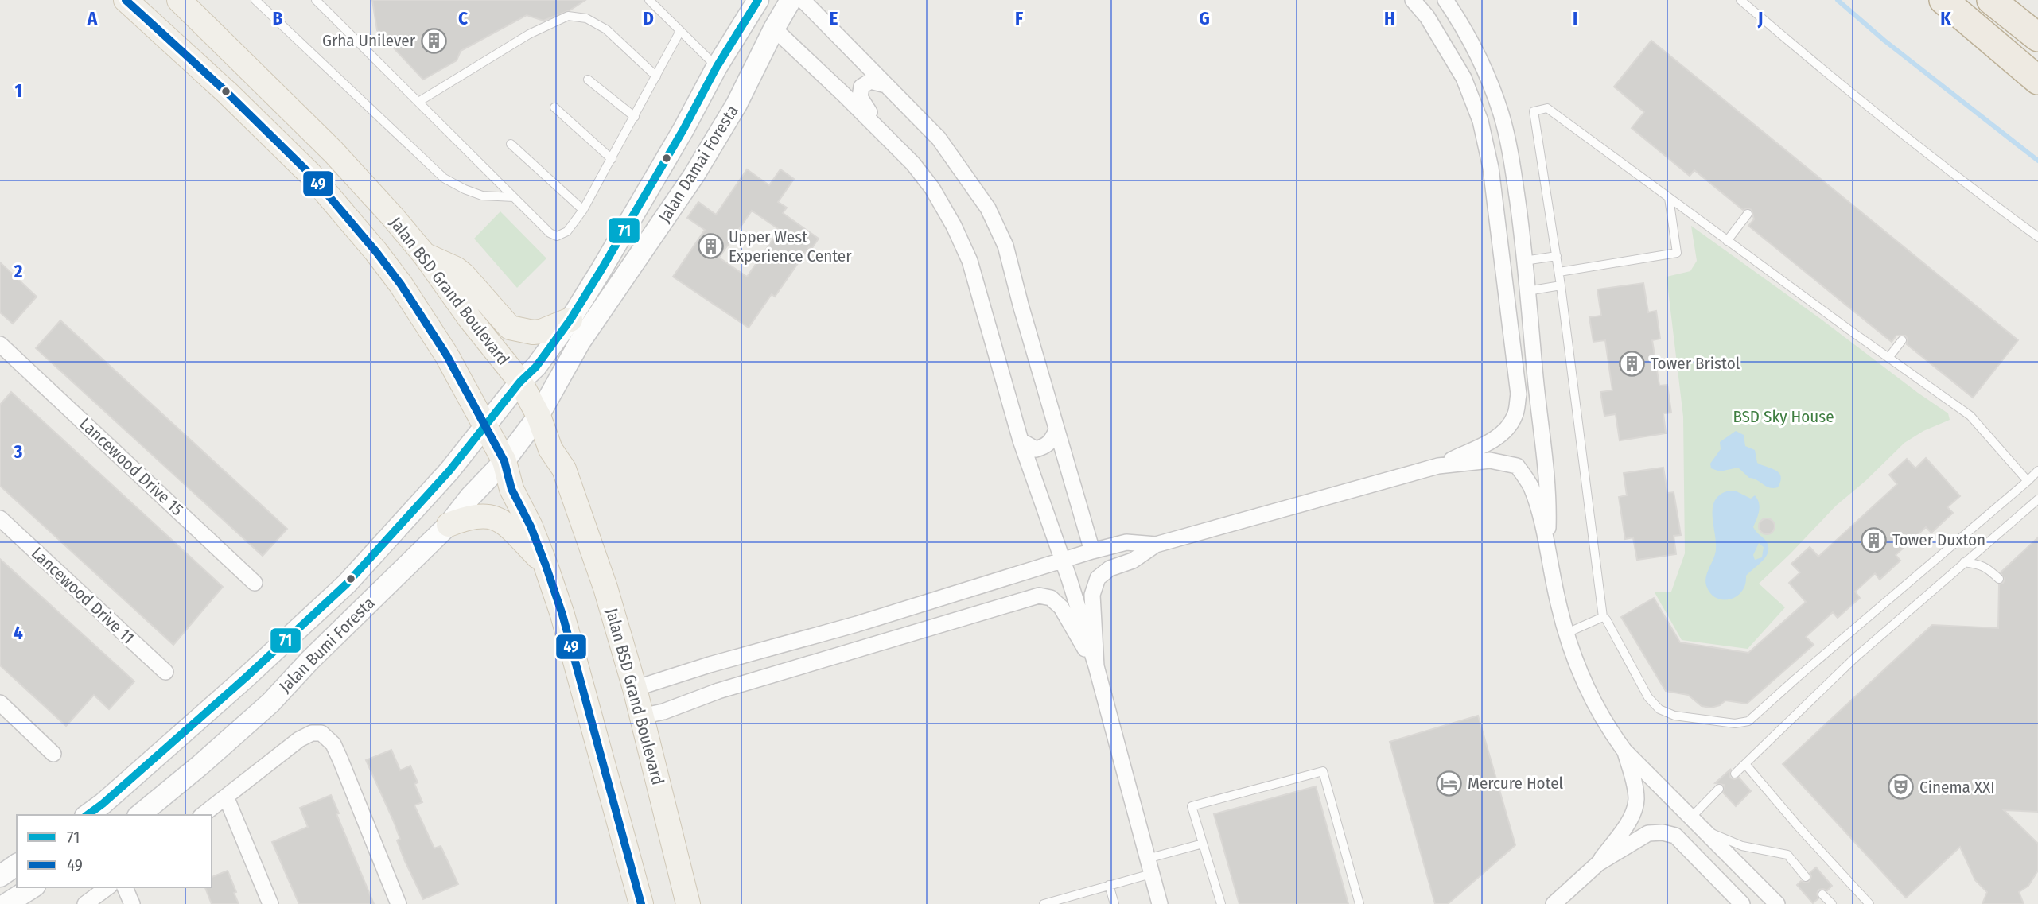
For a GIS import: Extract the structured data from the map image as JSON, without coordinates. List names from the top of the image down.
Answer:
{
  "streets": {
    "main road": ["Jalan Damai Foresta", "Jalan BSD Grand Boulevard", "Jalan Bumi Foresta"],
    "street": ["Lancewood Drive 15", "Lancewood Drive 11"]
  },
  "crossings": [
    ["Jalan Damai Foresta", "Jalan BSD Grand Boulevard"],
    ["Jalan Damai Foresta", "Jalan Bumi Foresta"],
    ["Jalan BSD Grand Boulevard", "Jalan Bumi Foresta"]
  ],
  "parks": ["BSD Sky House"],
  "places": {
    "building": [
      "Grha Unilever",
      "Upper West Experience Center",
      "Tower Bristol",
      "Tower Duxton"
    ],
    "hotel": ["Mercure Hotel"],
    "theatre": ["Cinema XXI"]
  },
  "lines": ["transit line 71", "transit line 49"],
  "legend": ["71", "49"],
  "grid": {
    "columns": [
      "A",
      "B",
      "C",
      "D",
      "E",
      "F",
      "G",
      "H",
      "I",
      "J",
      "K"
    ],
    "rows": [
      "1",
      "2",
      "3",
      "4"
    ]
  }
}
